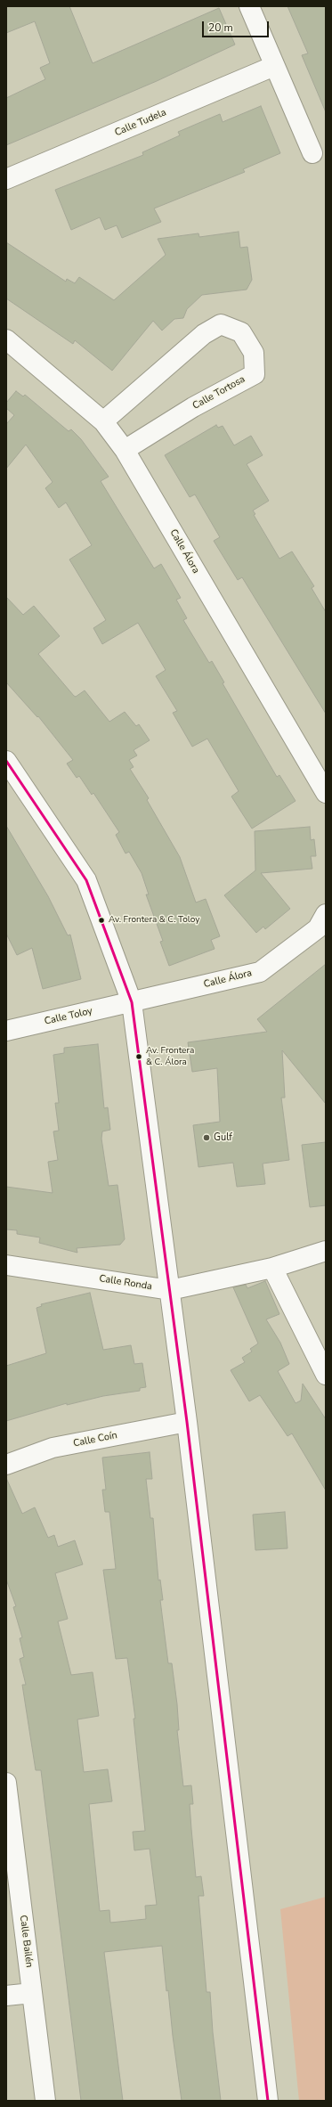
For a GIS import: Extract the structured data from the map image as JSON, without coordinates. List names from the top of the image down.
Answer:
{
  "streets": {
    "street": [
      "Calle Tudela",
      "Calle Tortosa",
      "Calle Álora",
      "Calle Toloy",
      "Calle Ronda",
      "Calle Coín",
      "Calle Bailén"
    ]
  },
  "crossings": [
    ["Calle Tortosa", "Calle Álora"],
    ["Calle Álora", "Calle Toloy"]
  ],
  "places": ["Av. Frontera & C. Toloy", "Av. Frontera & C. Álora", "Gulf"],
  "scale_bar": "20 m"
}
